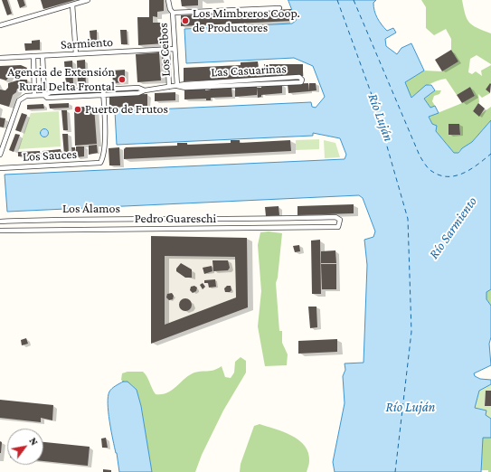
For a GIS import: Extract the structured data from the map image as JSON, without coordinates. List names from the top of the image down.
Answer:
{
  "streets": {
    "street": [
      "Sarmiento",
      "Los Ceibos",
      "Las Casuarinas",
      "Los Sauces",
      "Los Álamos",
      "Pedro Guareschi"
    ]
  },
  "crossings": [
    ["Sarmiento", "Los Ceibos"],
    ["Los Ceibos", "Las Casuarinas"],
    ["Las Casuarinas", "Los Sauces"],
    ["Los Álamos", "Pedro Guareschi"]
  ],
  "water": ["Río Luján", "Río Sarmiento"],
  "places": ["Los Mimbreros Coop. de Productores", "Agencia de Extensión Rural Delta Frontal", "Puerto de Frutos"],
  "north": "top right"
}
